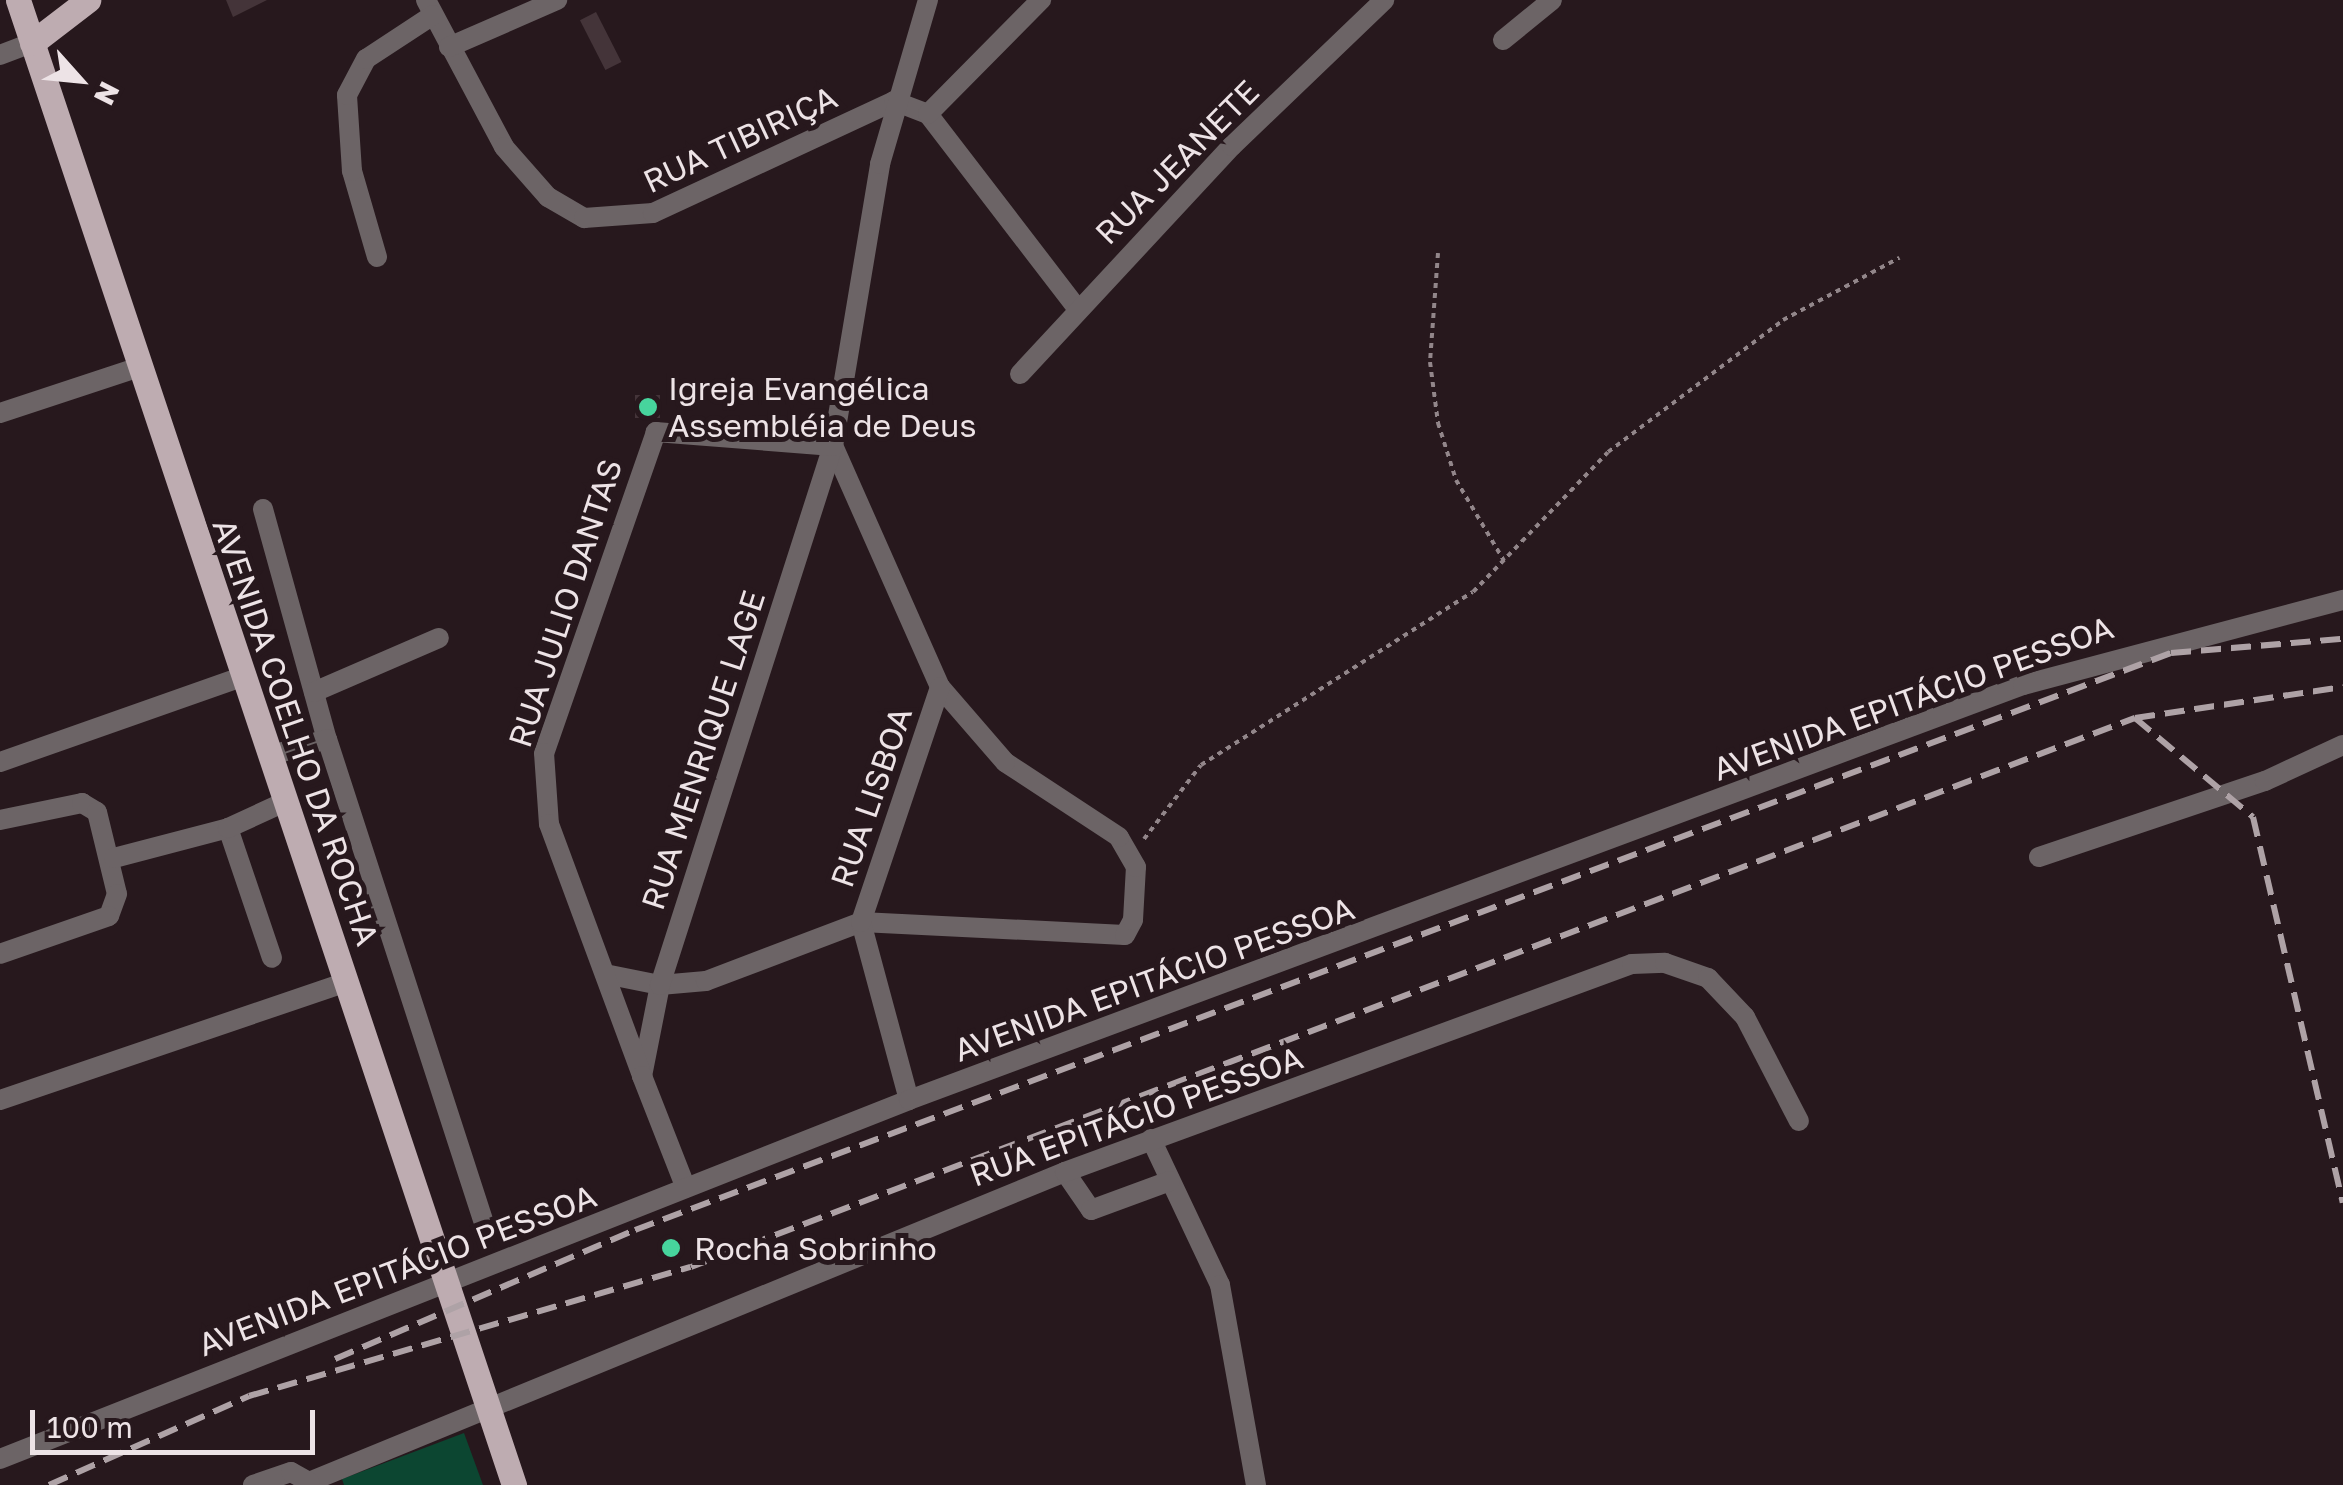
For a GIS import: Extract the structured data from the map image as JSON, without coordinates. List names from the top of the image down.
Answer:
{
  "streets": {
    "main road": ["AVENIDA COELHO DA ROCHA"],
    "street": [
      "RUA TIBIRIÇA",
      "RUA JEANETE",
      "RUA JULIO DANTAS",
      "AVENIDA EPITÁCIO PESSOA",
      "RUA MENRIQUE LAGE",
      "RUA LISBOA",
      "RUA EPITÁCIO PESSOA"
    ]
  },
  "crossings": [
    ["RUA TIBIRIÇA", "RUA MENRIQUE LAGE"],
    ["RUA JULIO DANTAS", "AVENIDA EPITÁCIO PESSOA"],
    ["RUA JULIO DANTAS", "RUA MENRIQUE LAGE"],
    ["AVENIDA EPITÁCIO PESSOA", "AVENIDA COELHO DA ROCHA"],
    ["AVENIDA EPITÁCIO PESSOA", "RUA LISBOA"],
    ["AVENIDA COELHO DA ROCHA", "RUA EPITÁCIO PESSOA"]
  ],
  "places": ["Igreja Evangélica Assembléia de Deus", "Rocha Sobrinho"],
  "scale_bar": "100 m",
  "north": "bottom right"
}
